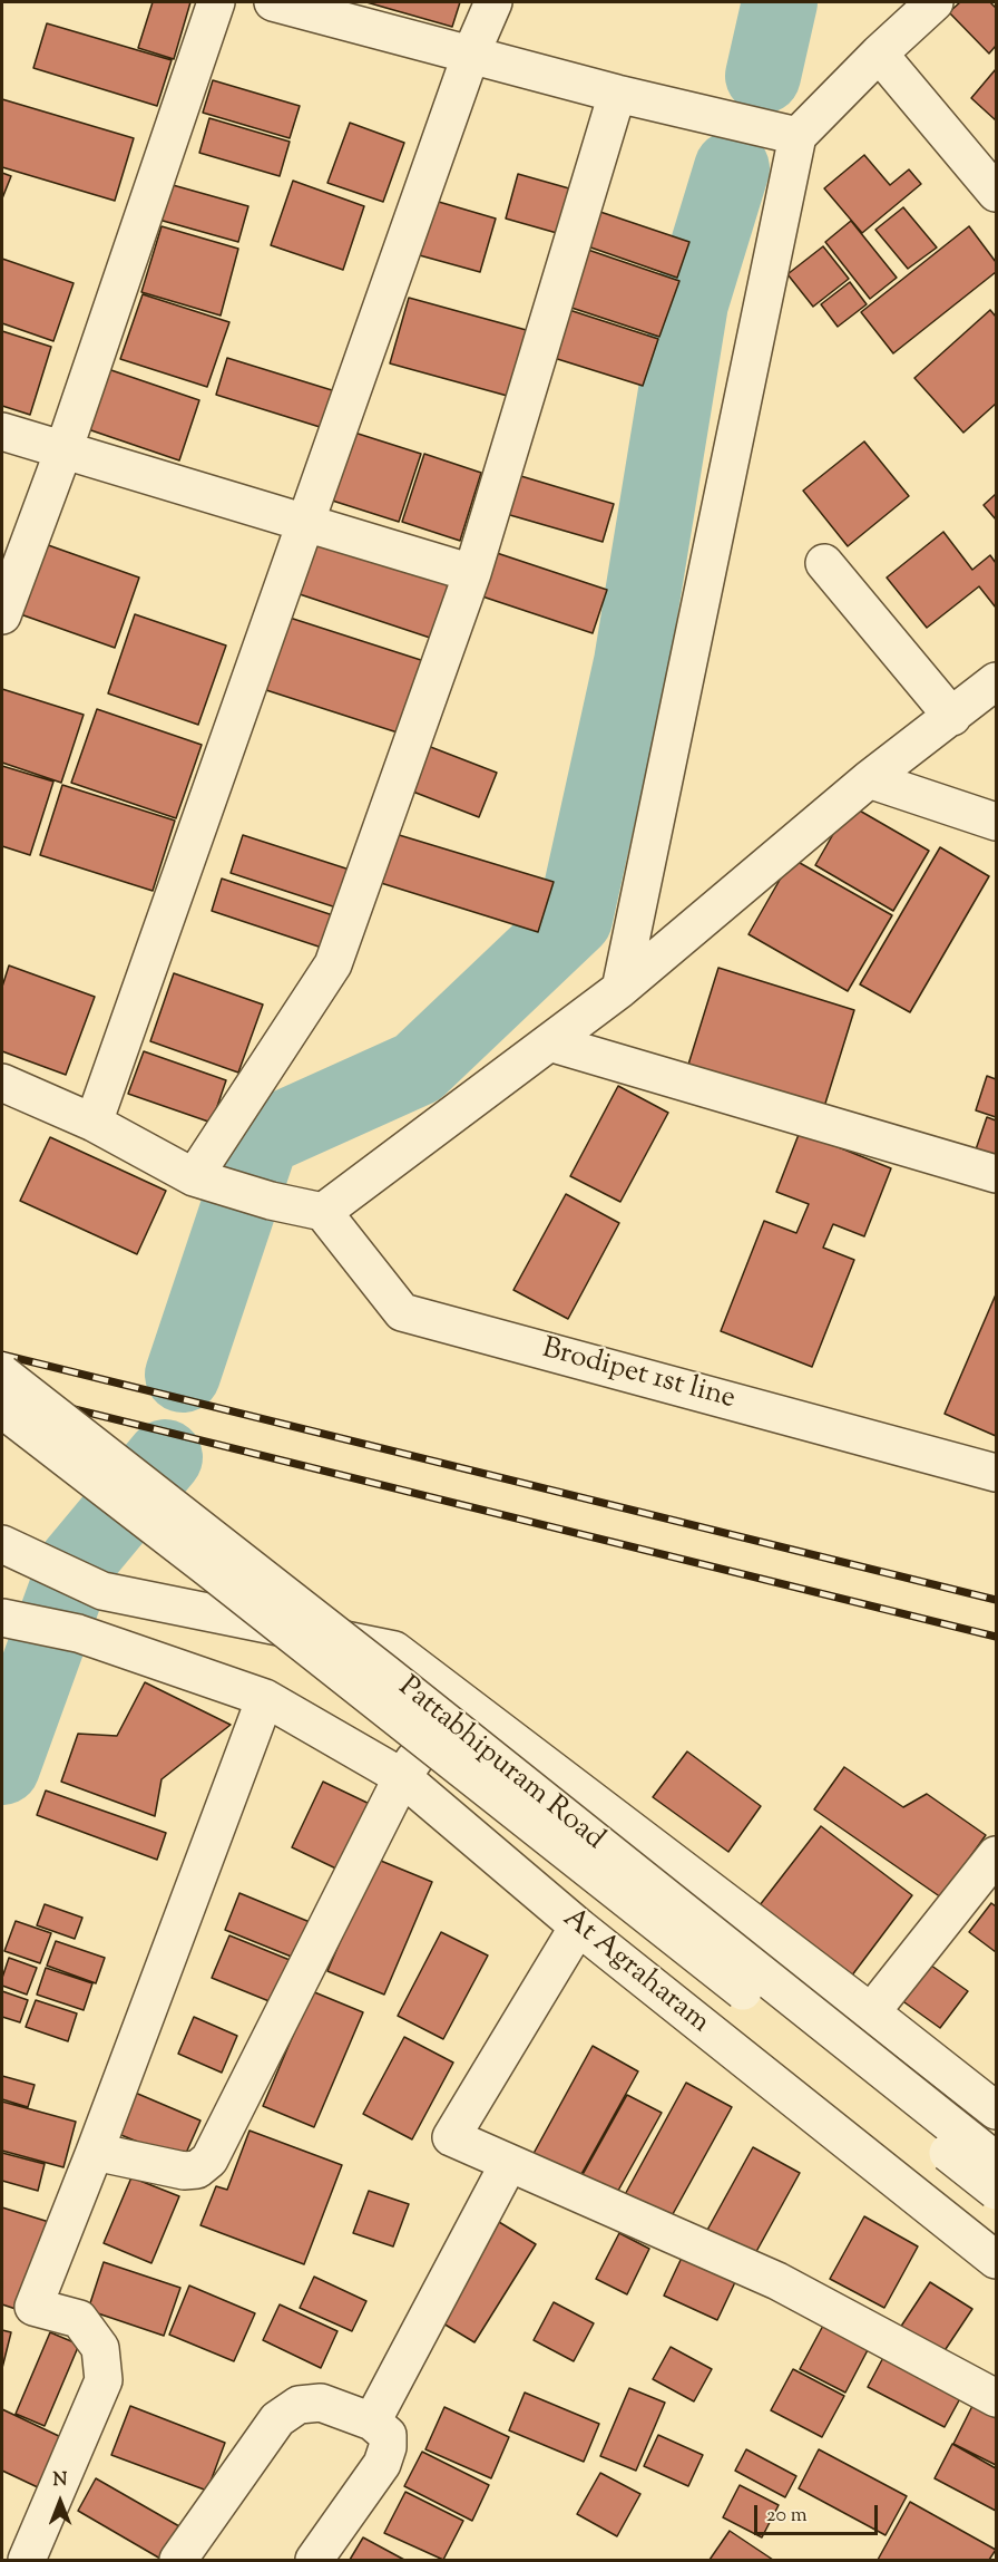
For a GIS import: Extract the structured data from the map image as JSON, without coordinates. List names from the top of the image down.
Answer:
{
  "streets": {
    "street": ["Brodipet 1st line", "Pattabhipuram Road", "At Agraharam"]
  },
  "scale_bar": "20 m",
  "north": "top"
}
